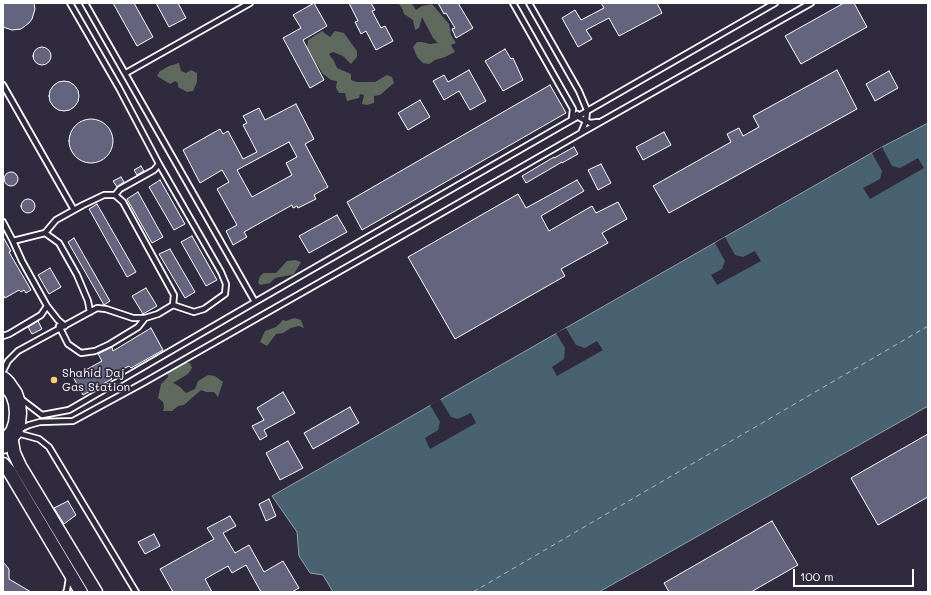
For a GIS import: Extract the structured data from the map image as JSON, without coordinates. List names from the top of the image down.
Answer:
{
  "places": ["Shahid Daj Gas Station"],
  "scale_bar": "100 m"
}
